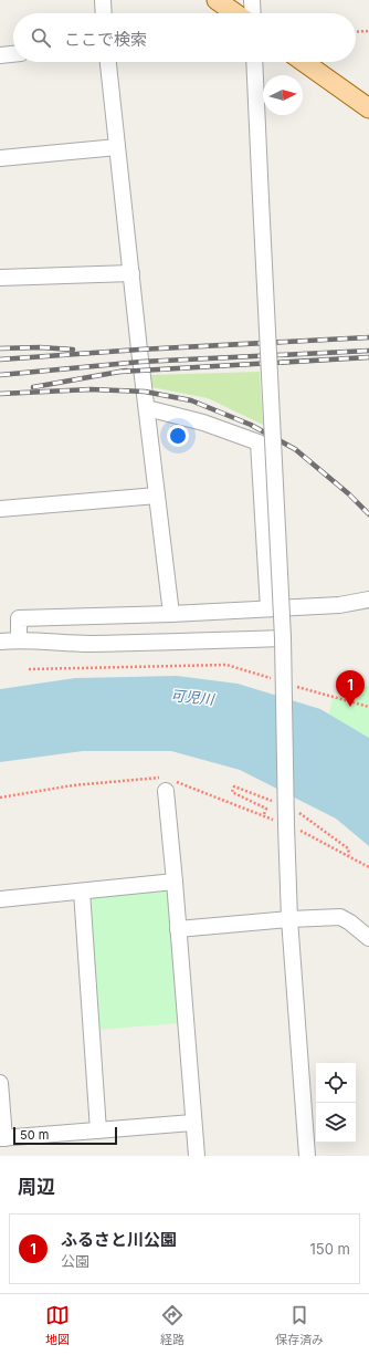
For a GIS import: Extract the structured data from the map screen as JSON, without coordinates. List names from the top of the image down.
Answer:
{
  "water": ["可児川"],
  "scale_bar": "50 m",
  "north": "right",
  "page": {
    "search": "ここで検索",
    "pins": "1",
    "scale": "50 m",
    "heading": "周辺",
    "list": [
      {
        "mark": "1",
        "name": "ふるさと川公園",
        "note": "公園",
        "value": "150 m"
      }
    ],
    "nav": ["地図", "経路", "保存済み"]
  }
}
